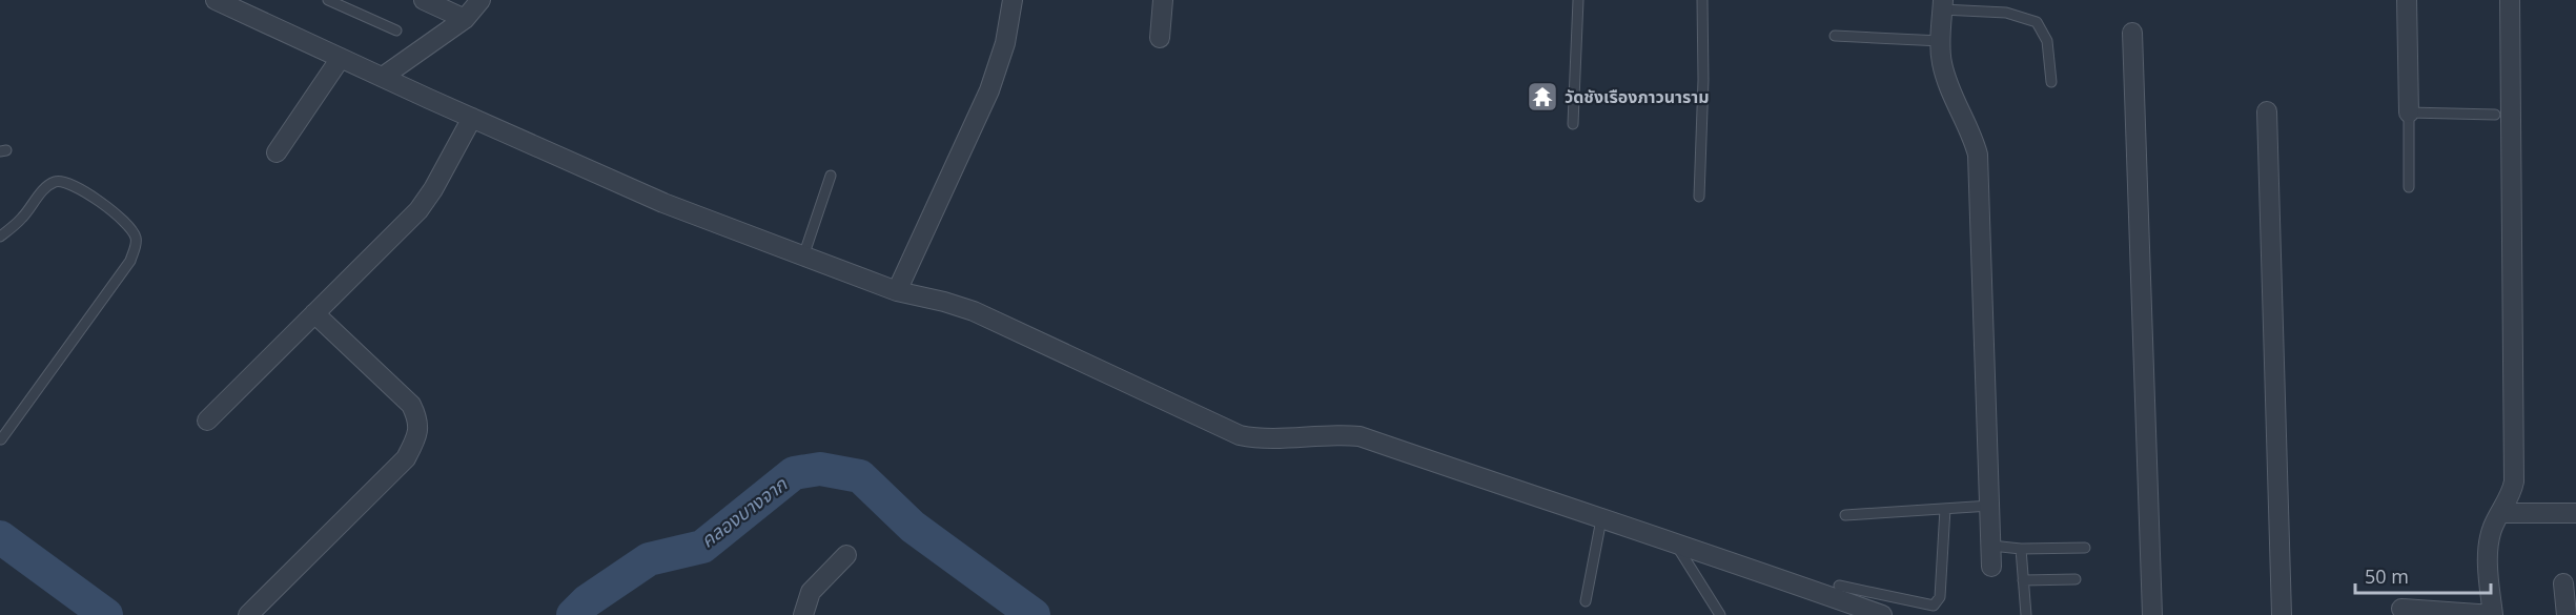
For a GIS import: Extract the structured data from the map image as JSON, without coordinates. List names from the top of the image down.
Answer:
{
  "water": ["คลองบางจาก"],
  "places": {
    "temple": ["วัดชังเรืองภาวนาราม"]
  },
  "scale_bar": "50 m"
}
